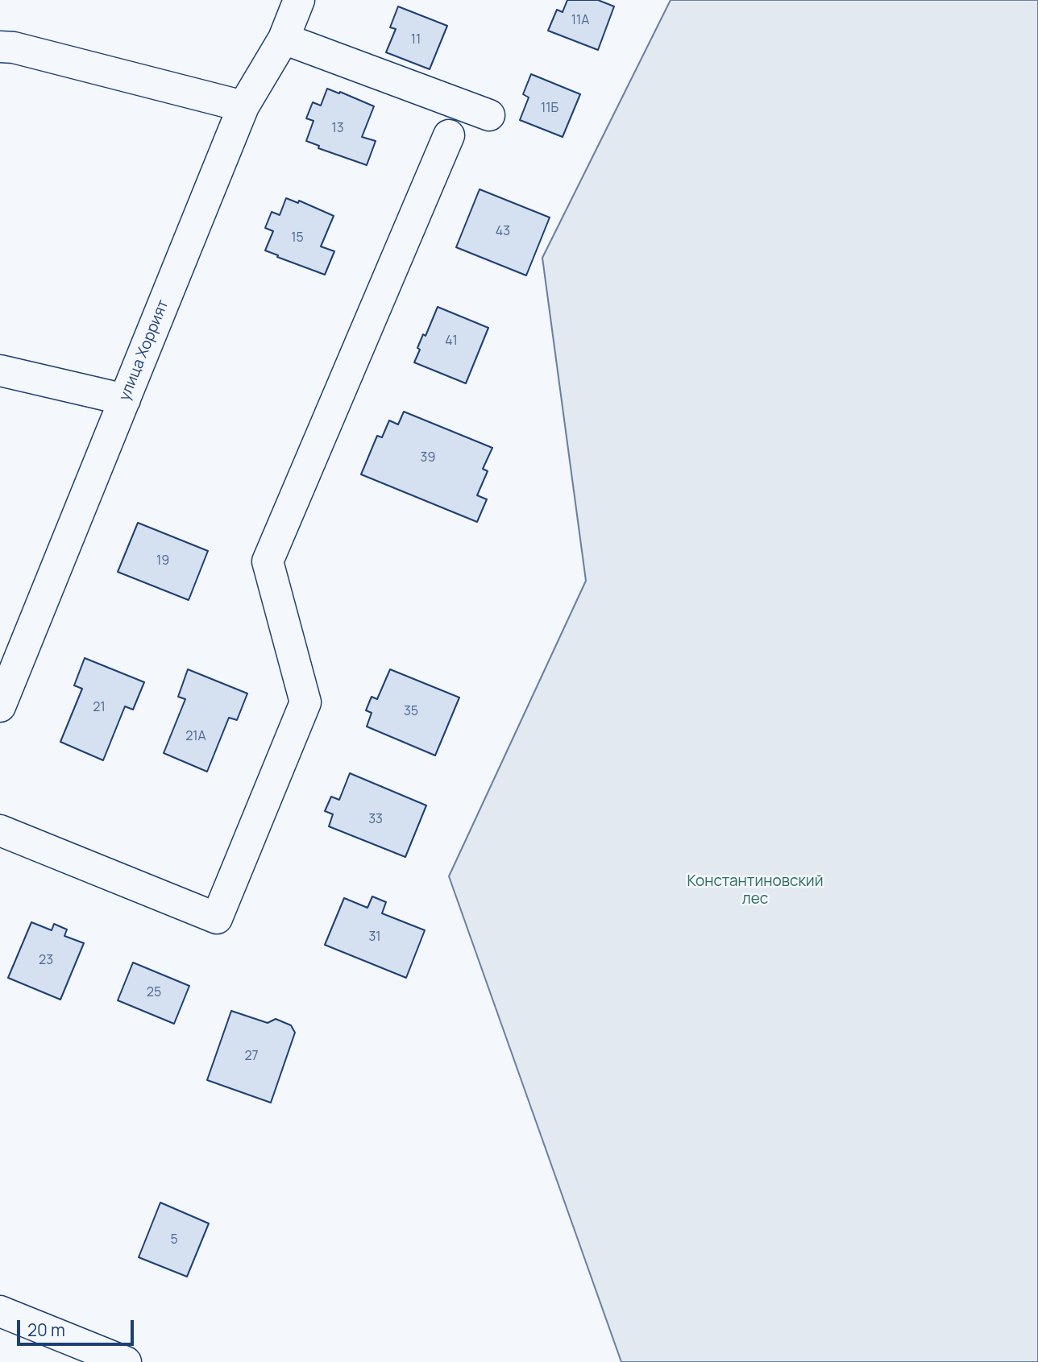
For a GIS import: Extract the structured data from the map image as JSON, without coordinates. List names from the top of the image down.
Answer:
{
  "streets": {
    "street": ["улица Хоррият"]
  },
  "parks": ["Константиновский лес"],
  "house_numbers": [
    "11А",
    "11",
    "11Б",
    "13",
    "43",
    "15",
    "41",
    "39",
    "19",
    "21",
    "35",
    "21А",
    "33",
    "31",
    "23",
    "25",
    "27",
    "5"
  ],
  "scale_bar": "20 m"
}
